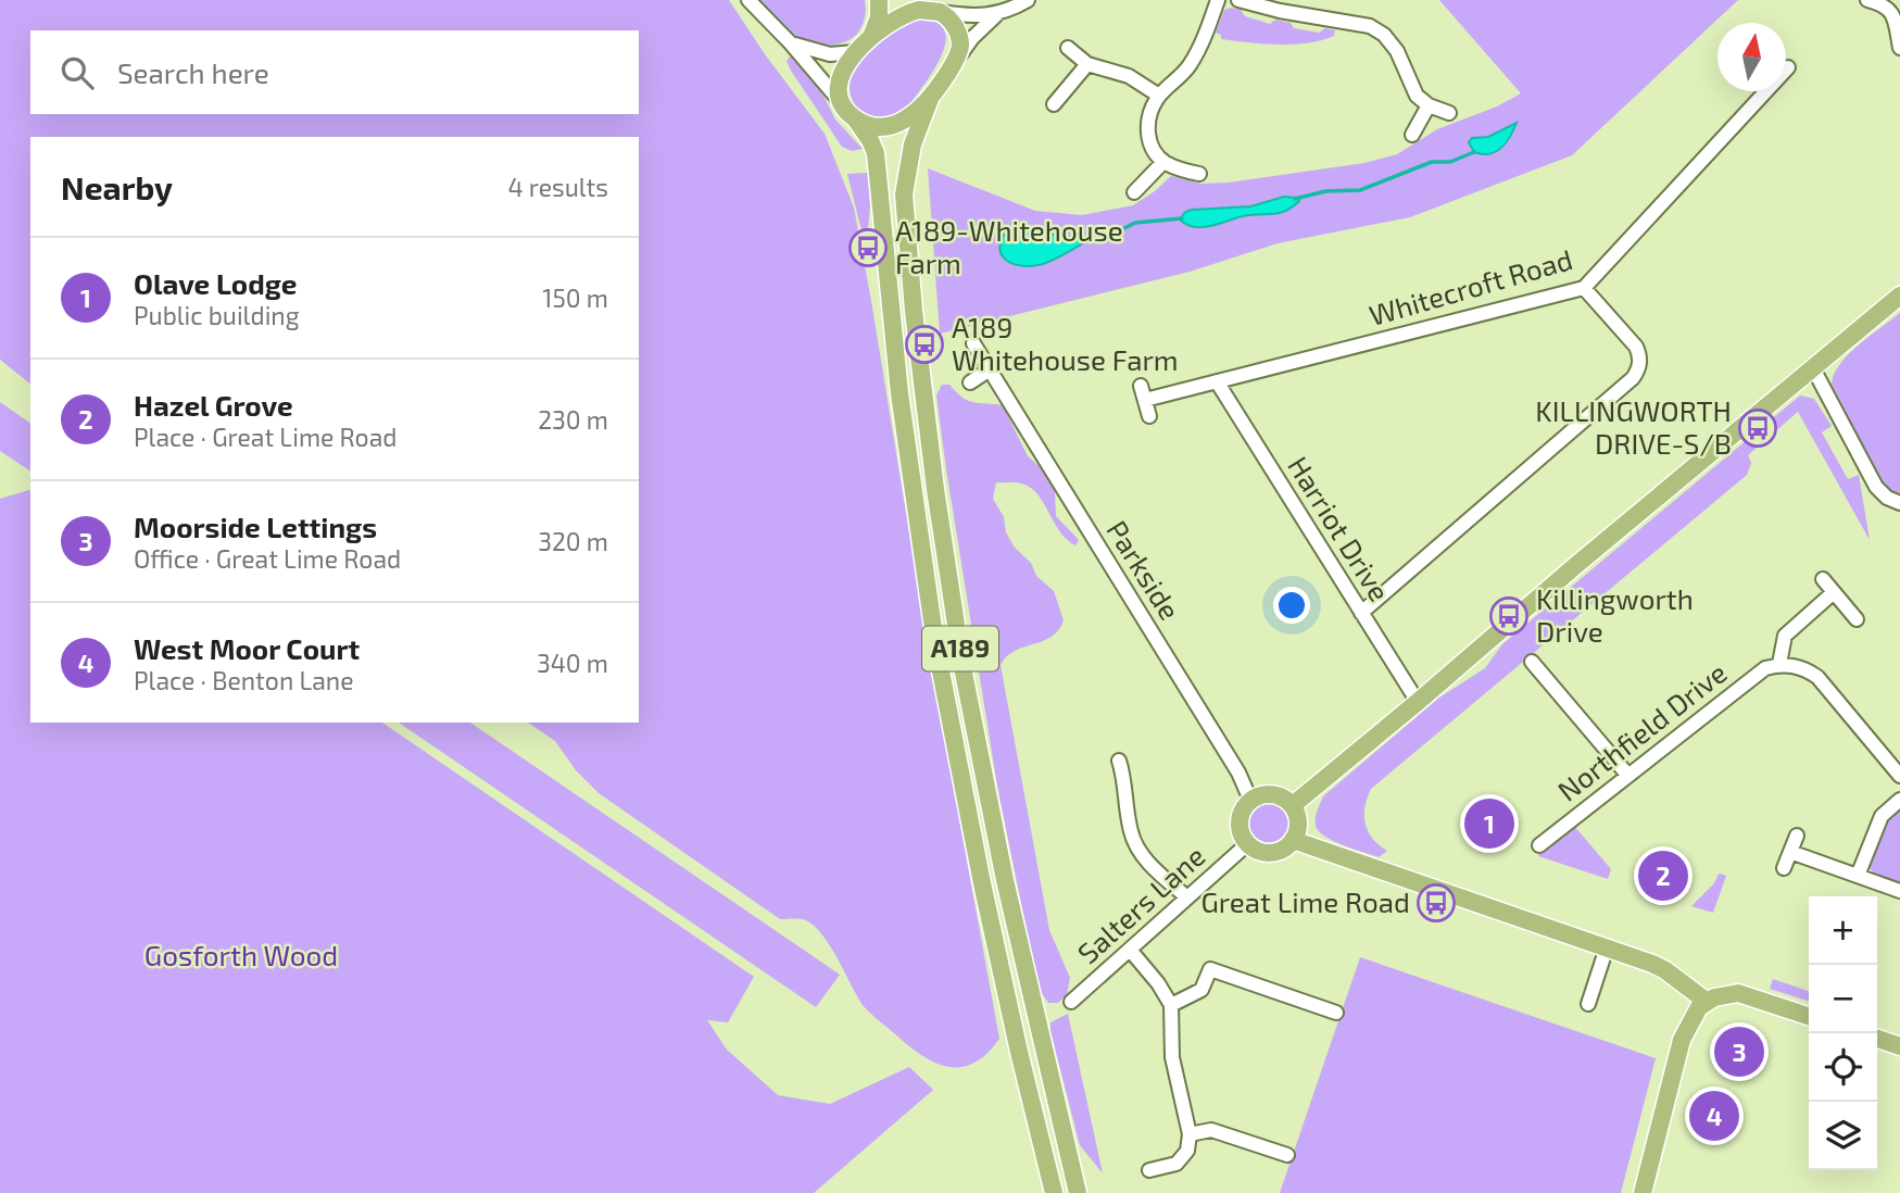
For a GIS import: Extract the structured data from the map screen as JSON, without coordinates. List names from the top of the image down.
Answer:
{
  "streets": {
    "main road": ["A189"],
    "street": [
      "Whitecroft Road",
      "Harriot Drive",
      "Parkside",
      "Northfield Drive",
      "Salters Lane"
    ]
  },
  "crossings": [
    ["Whitecroft Road", "Harriot Drive"],
    ["Parkside", "Salters Lane"]
  ],
  "parks": ["Gosforth Wood"],
  "places": {
    "bus stop": [
      "A189-Whitehouse Farm",
      "A189 Whitehouse Farm",
      "KILLINGWORTH DRIVE-S/B",
      "Killingworth Drive",
      "Great Lime Road"
    ]
  },
  "north": "top",
  "page": {
    "search": "Search here",
    "heading": ["Nearby", "4 results"],
    "list": [
      {
        "mark": "1",
        "name": "Olave Lodge",
        "note": "Public building",
        "value": "150 m"
      },
      {
        "mark": "2",
        "name": "Hazel Grove",
        "note": "Place · Great Lime Road",
        "value": "230 m"
      },
      {
        "mark": "3",
        "name": "Moorside Lettings",
        "note": "Office · Great Lime Road",
        "value": "320 m"
      },
      {
        "mark": "4",
        "name": "West Moor Court",
        "note": "Place · Benton Lane",
        "value": "340 m"
      }
    ],
    "pins": [
      "1",
      "2",
      "3",
      "4"
    ],
    "map_buttons": ["+", "−"]
  }
}
